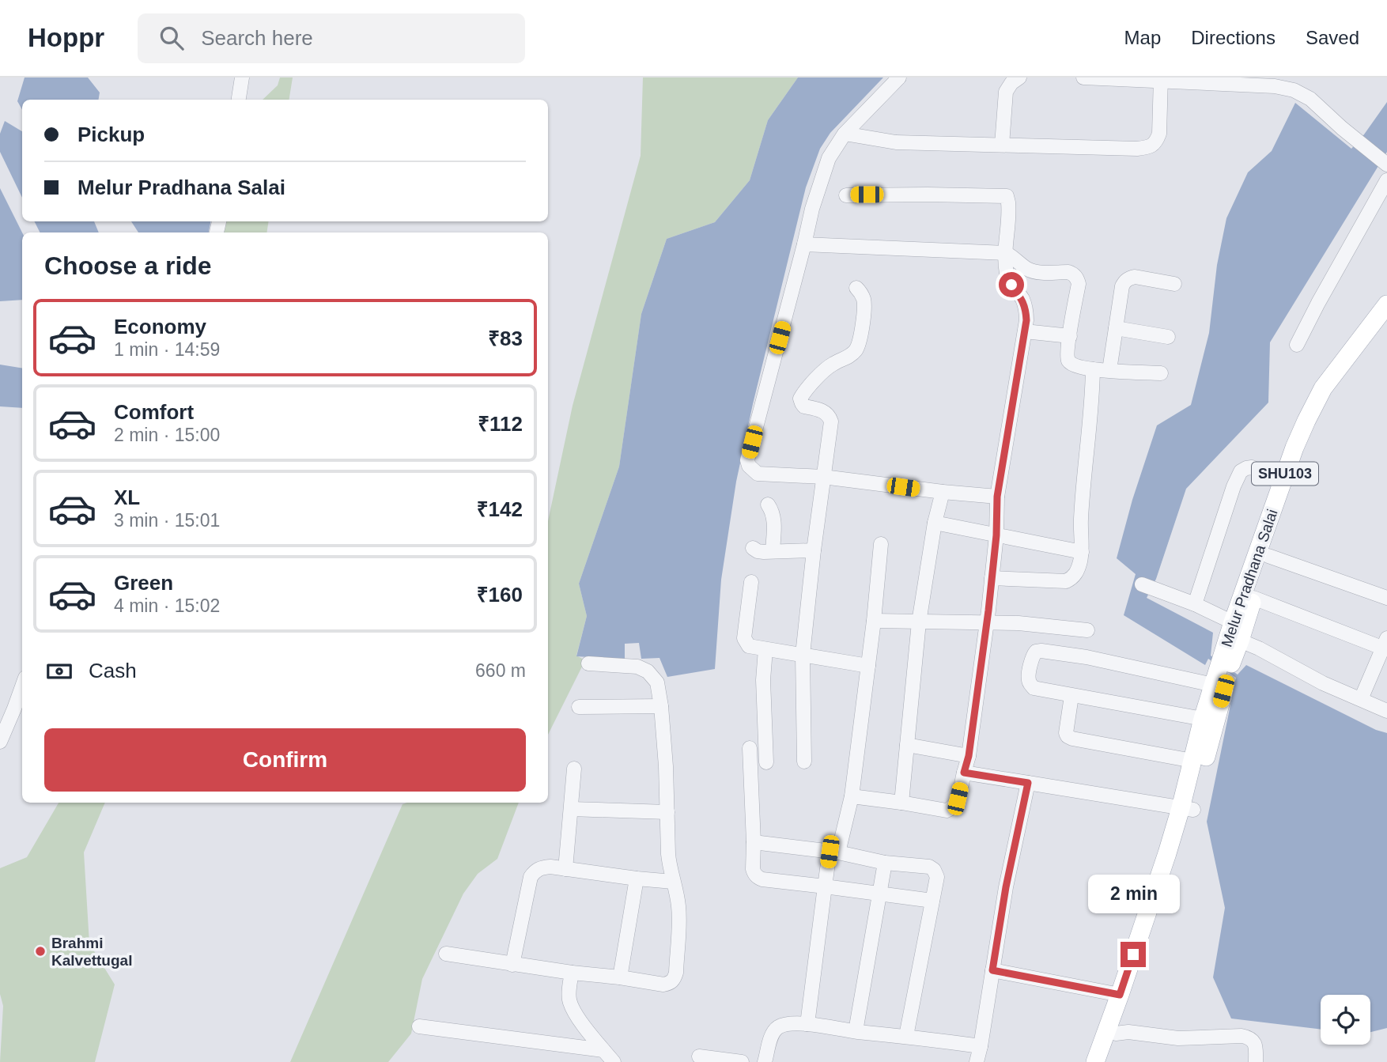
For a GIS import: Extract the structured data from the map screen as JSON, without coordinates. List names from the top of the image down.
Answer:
{
  "streets": {
    "main road": ["SHU103", "Melur Pradhana Salai"]
  },
  "places": ["Brahmi Kalvettugal"],
  "page": {
    "header": "Hoppr",
    "search": "Search here",
    "nav": ["Map", "Directions", "Saved"],
    "banner": ["Pickup", "Melur Pradhana Salai"],
    "heading": "Choose a ride",
    "list": [
      {
        "name": "Economy",
        "note": "1 min · 14:59",
        "value": "₹83"
      },
      {
        "name": "Comfort",
        "note": "2 min · 15:00",
        "value": "₹112"
      },
      {
        "name": "XL",
        "note": "3 min · 15:01",
        "value": "₹142"
      },
      {
        "name": "Green",
        "note": "4 min · 15:02",
        "value": "₹160"
      }
    ],
    "pay": ["Cash", "660 m"],
    "buttons": "Confirm",
    "bubble": "2 min"
  }
}
